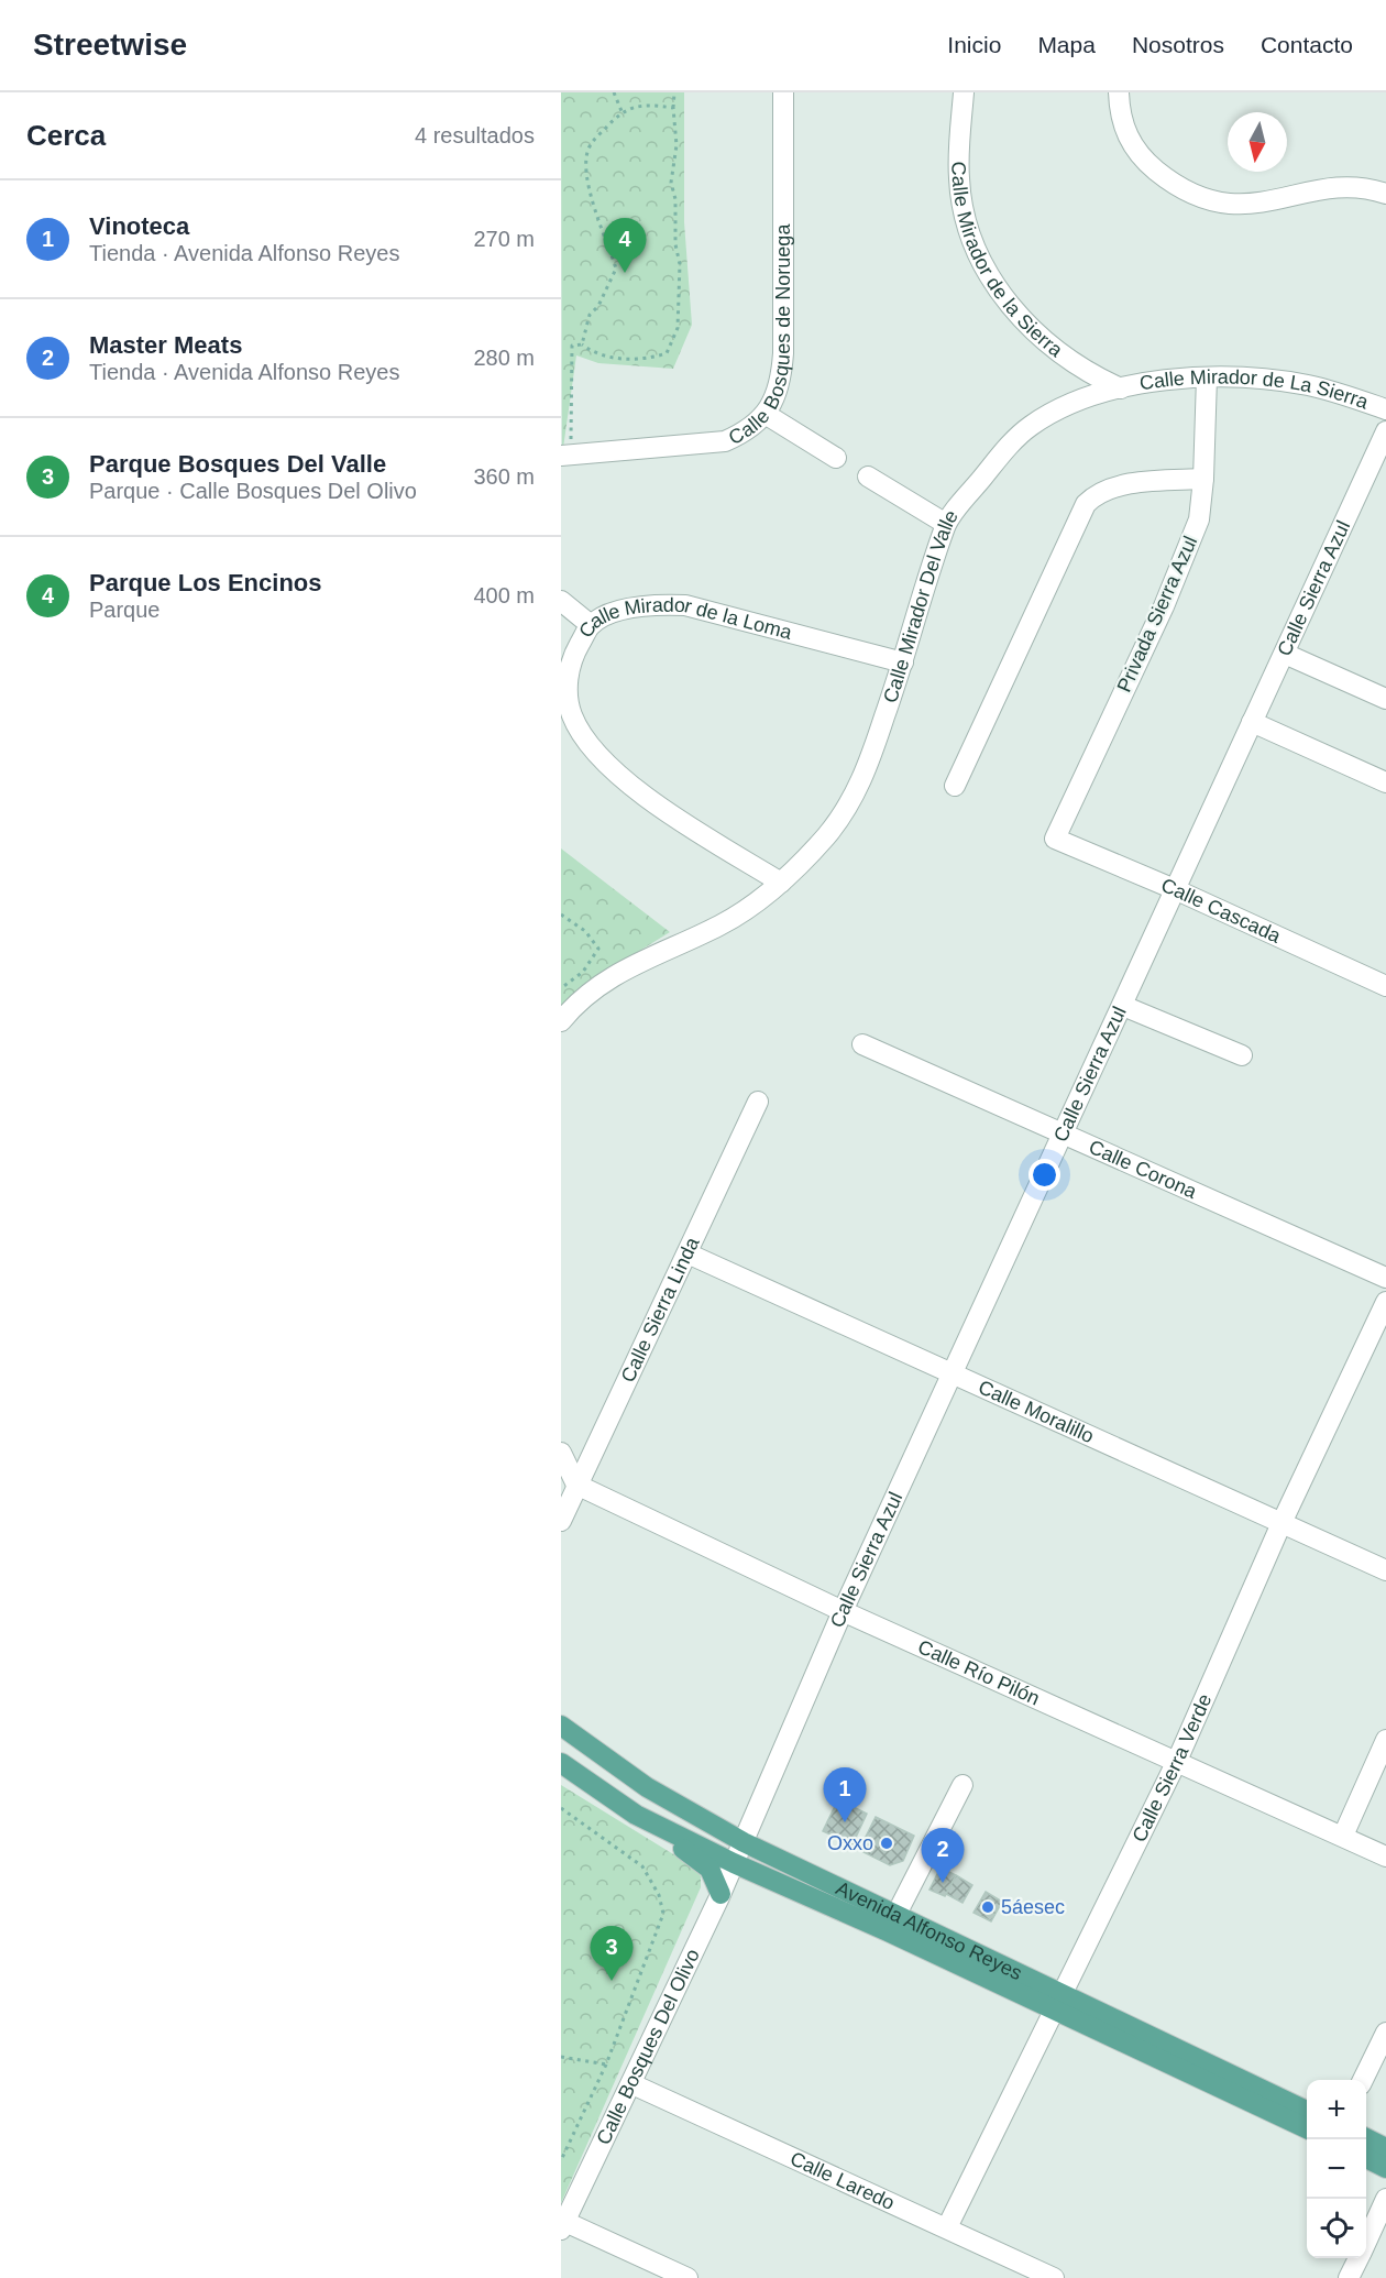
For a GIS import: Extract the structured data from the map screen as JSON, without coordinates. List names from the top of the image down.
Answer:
{
  "streets": {
    "main road": ["Avenida Alfonso Reyes"],
    "street": [
      "Calle Mirador de la Sierra",
      "Calle Bosques de Noruega",
      "Calle Mirador de La Sierra",
      "Calle Sierra Azul",
      "Calle Mirador Del Valle",
      "Privada Sierra Azul",
      "Calle Mirador de la Loma",
      "Calle Cascada",
      "Calle Corona",
      "Calle Sierra Linda",
      "Calle Moralillo",
      "Calle Río Pilón",
      "Calle Sierra Verde",
      "Calle Bosques Del Olivo",
      "Calle Laredo"
    ]
  },
  "crossings": [
    ["Calle Mirador de la Sierra", "Calle Mirador de La Sierra"],
    ["Calle Mirador de la Sierra", "Calle Mirador Del Valle"],
    ["Calle Mirador de La Sierra", "Calle Mirador Del Valle"],
    ["Calle Mirador de La Sierra", "Privada Sierra Azul"],
    ["Calle Sierra Azul", "Calle Cascada"],
    ["Calle Sierra Azul", "Calle Corona"],
    ["Calle Sierra Azul", "Calle Moralillo"],
    ["Calle Sierra Azul", "Calle Río Pilón"],
    ["Calle Sierra Azul", "Avenida Alfonso Reyes"],
    ["Calle Sierra Azul", "Calle Bosques Del Olivo"],
    ["Calle Mirador Del Valle", "Calle Mirador de la Loma"],
    ["Privada Sierra Azul", "Calle Cascada"],
    ["Calle Sierra Linda", "Calle Moralillo"],
    ["Calle Sierra Linda", "Calle Río Pilón"],
    ["Calle Moralillo", "Calle Sierra Verde"],
    ["Calle Río Pilón", "Calle Sierra Verde"],
    ["Calle Sierra Verde", "Avenida Alfonso Reyes"],
    ["Calle Sierra Verde", "Calle Laredo"],
    ["Avenida Alfonso Reyes", "Calle Bosques Del Olivo"],
    ["Calle Bosques Del Olivo", "Calle Laredo"]
  ],
  "places": ["Oxxo", "5áesec"],
  "north": "bottom",
  "page": {
    "header": "Streetwise",
    "nav": [
      "Inicio",
      "Mapa",
      "Nosotros",
      "Contacto"
    ],
    "heading": ["Cerca", "4 resultados"],
    "list": [
      {
        "mark": "1",
        "name": "Vinoteca",
        "note": "Tienda · Avenida Alfonso Reyes",
        "value": "270 m"
      },
      {
        "mark": "2",
        "name": "Master Meats",
        "note": "Tienda · Avenida Alfonso Reyes",
        "value": "280 m"
      },
      {
        "mark": "3",
        "name": "Parque Bosques Del Valle",
        "note": "Parque · Calle Bosques Del Olivo",
        "value": "360 m"
      },
      {
        "mark": "4",
        "name": "Parque Los Encinos",
        "note": "Parque",
        "value": "400 m"
      }
    ],
    "pins": [
      "4",
      "1",
      "2",
      "3"
    ],
    "map_buttons": ["+", "−"]
  }
}
